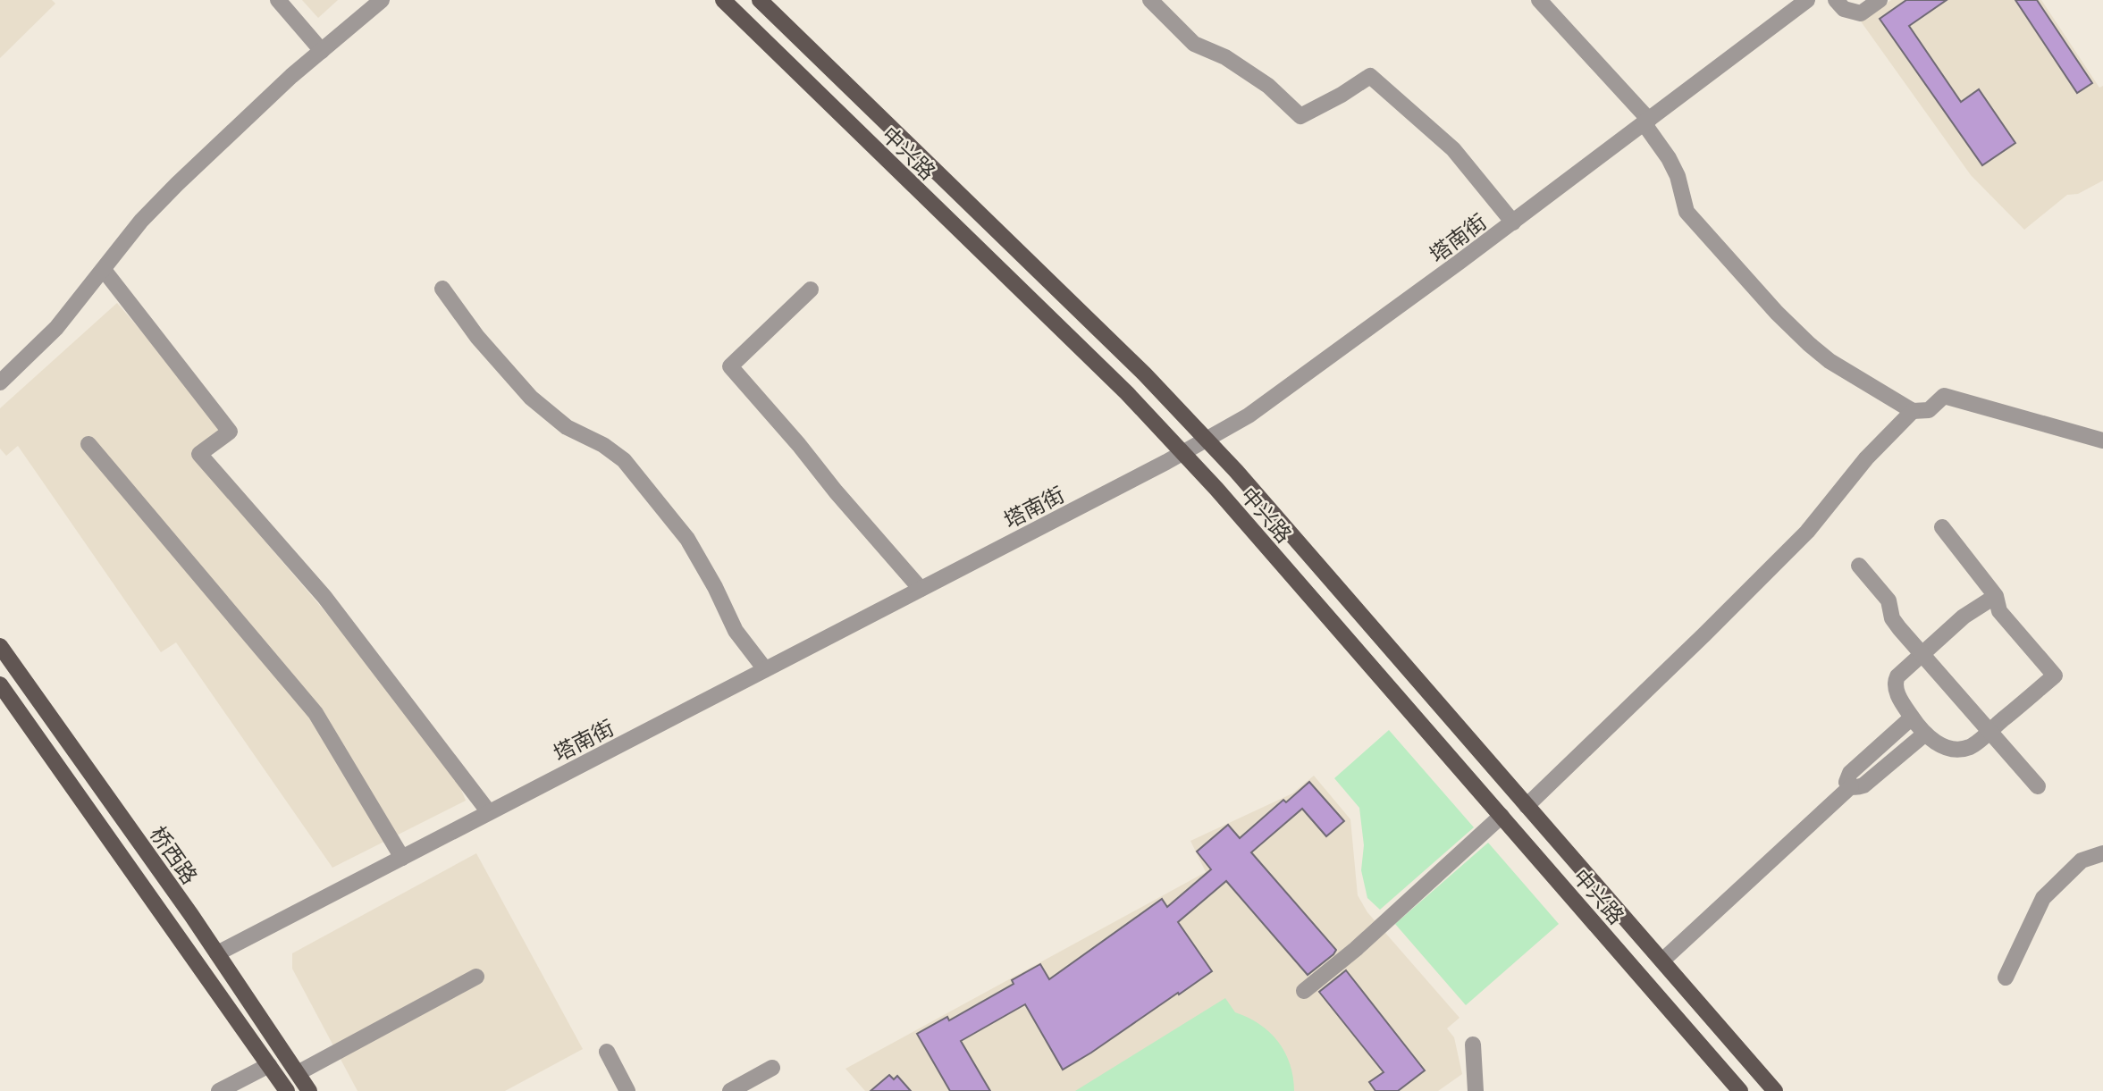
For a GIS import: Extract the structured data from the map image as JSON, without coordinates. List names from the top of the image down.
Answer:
{
  "streets": {
    "main road": ["中兴路", "桥西路"],
    "street": ["塔南街"]
  },
  "crossings": [
    ["中兴路", "塔南街"],
    ["塔南街", "桥西路"]
  ]
}
